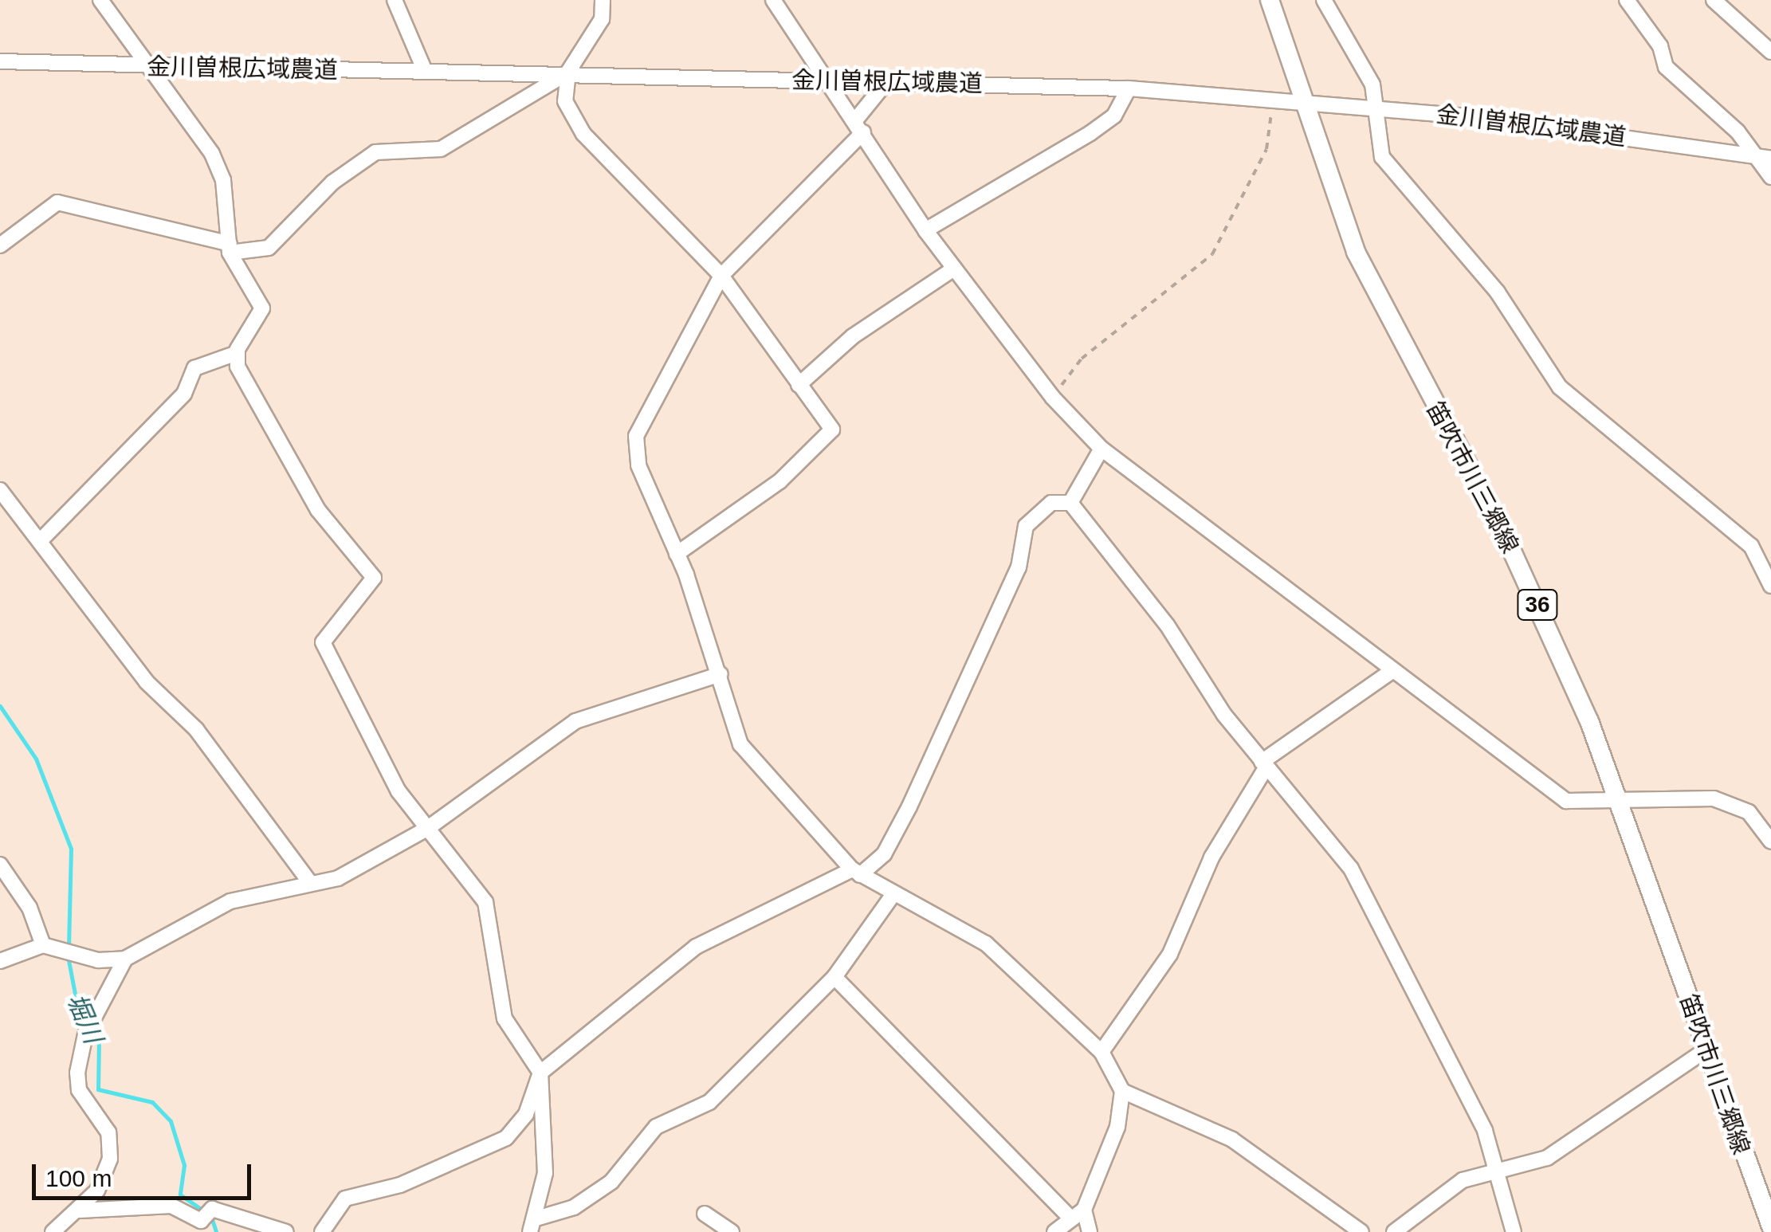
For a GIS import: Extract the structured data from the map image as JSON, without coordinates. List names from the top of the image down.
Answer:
{
  "streets": {
    "main road": ["笛吹市川三郷線", "36"],
    "street": ["金川曽根広域農道"]
  },
  "crossings": [
    ["金川曽根広域農道", "笛吹市川三郷線"]
  ],
  "water": ["堀川"],
  "scale_bar": "100 m"
}
